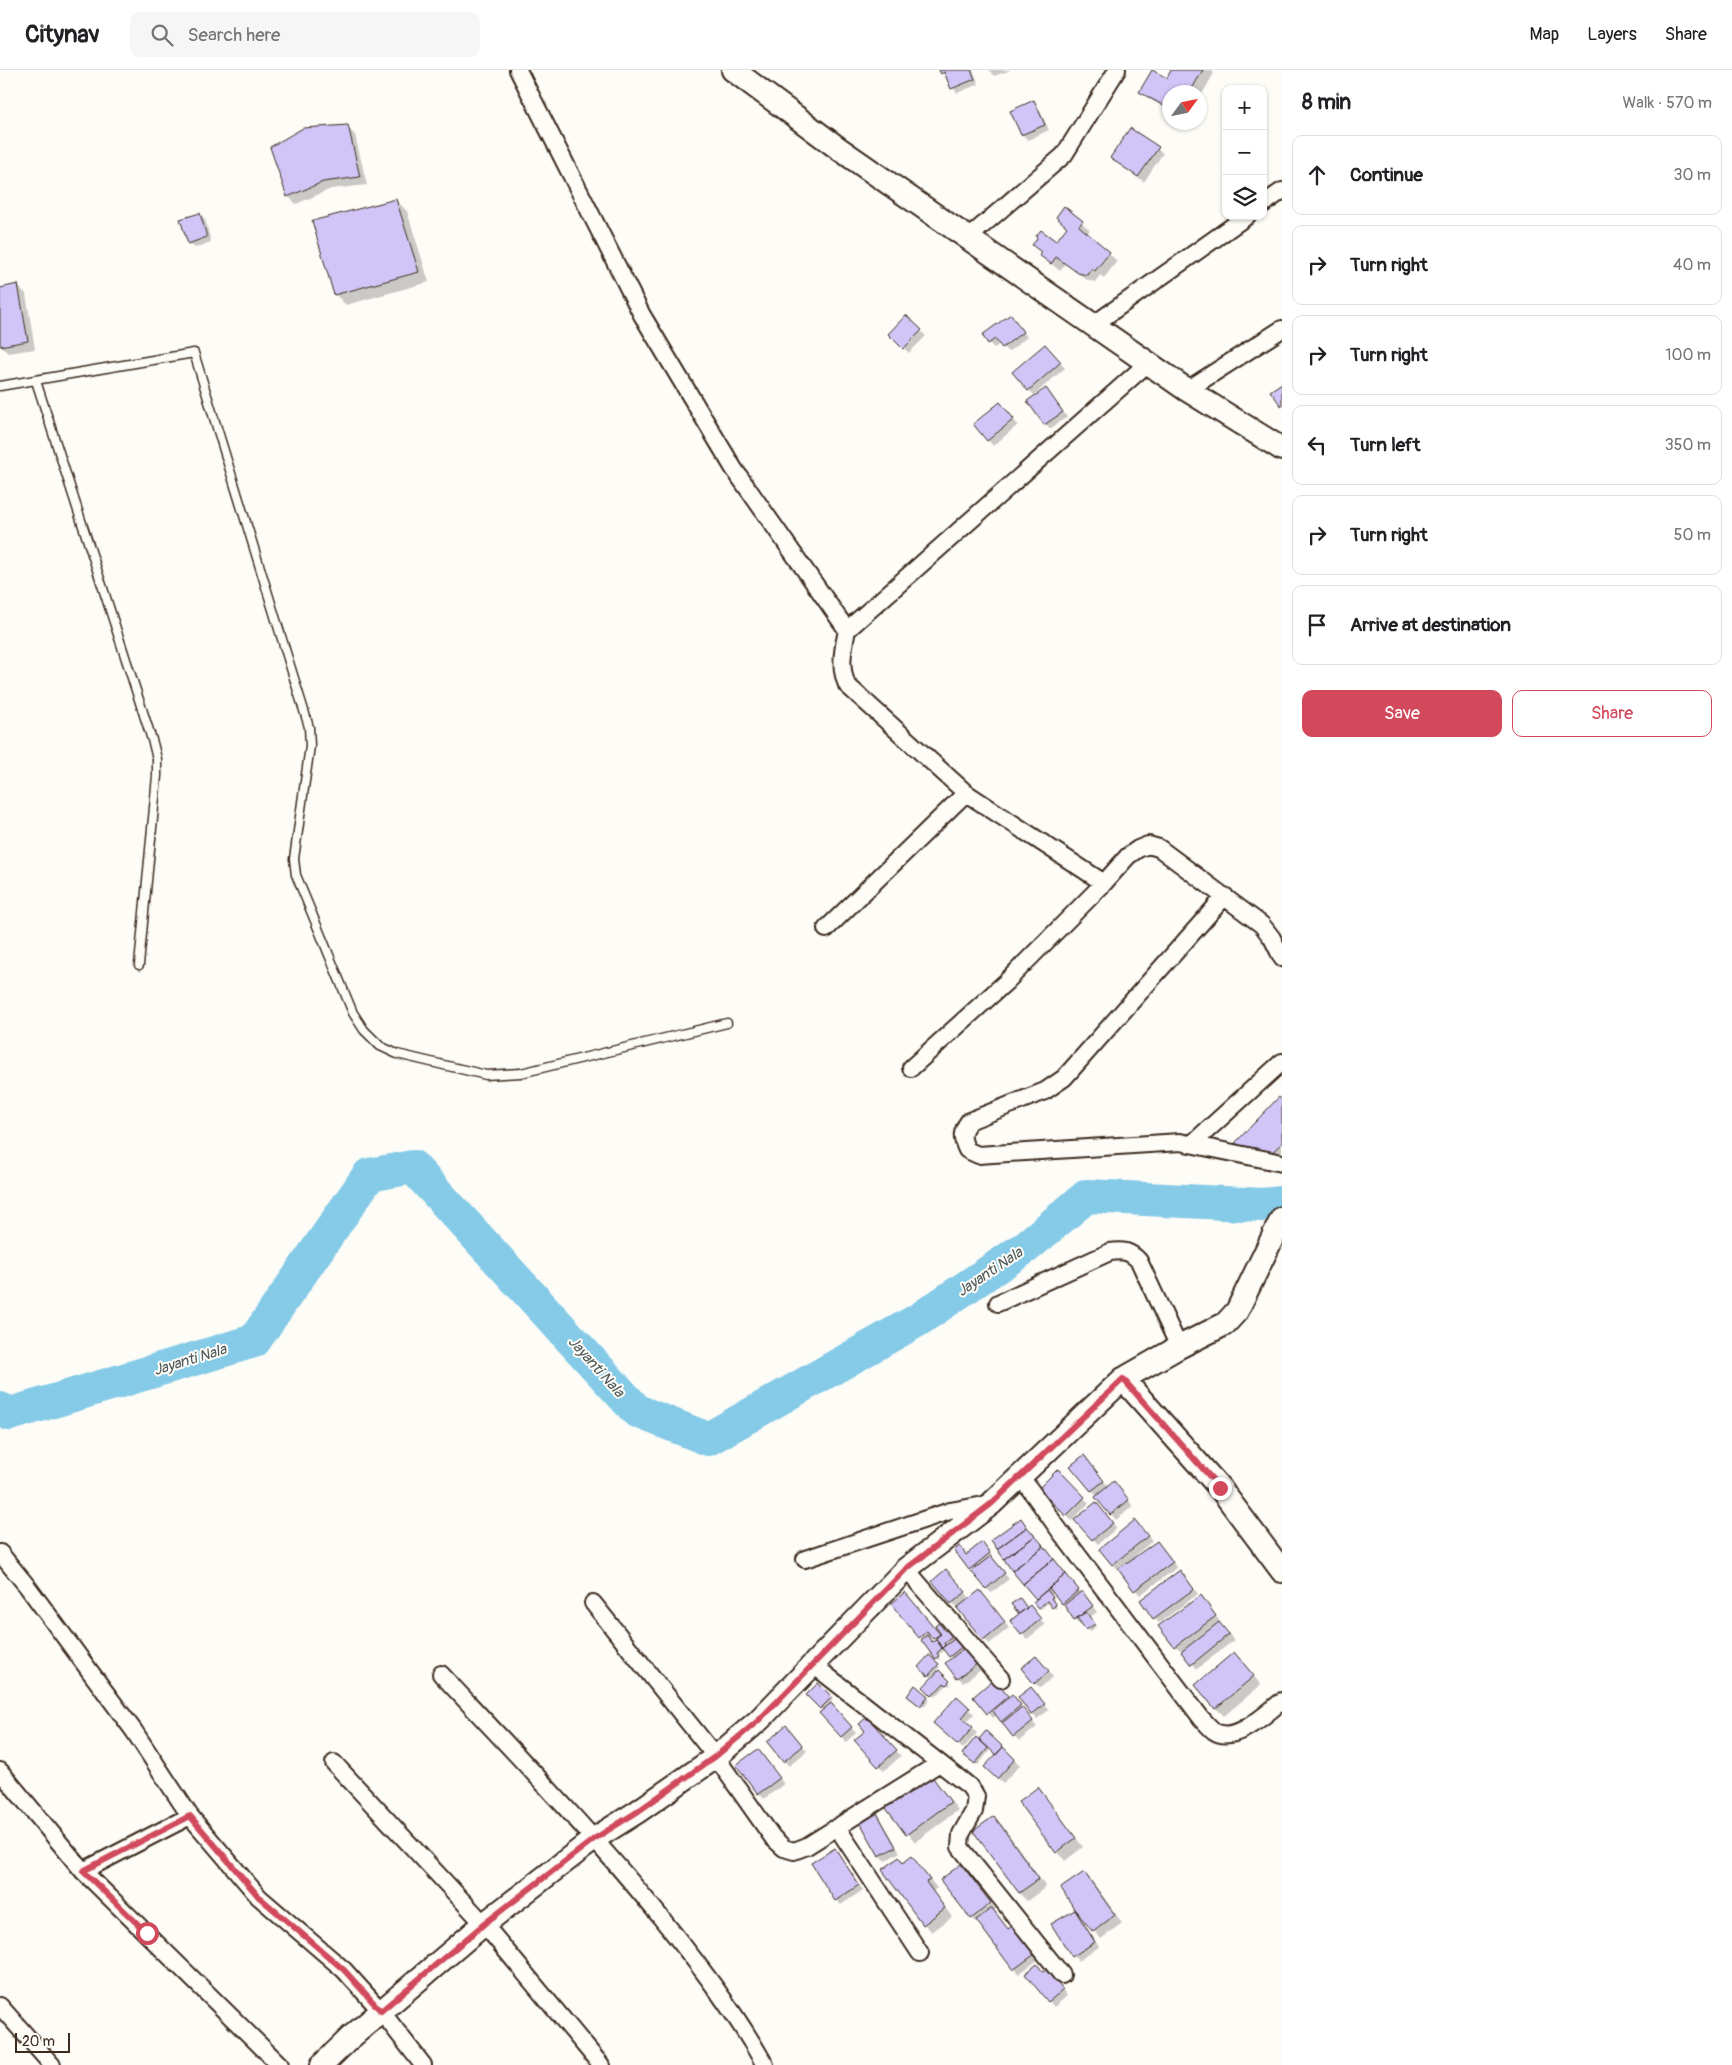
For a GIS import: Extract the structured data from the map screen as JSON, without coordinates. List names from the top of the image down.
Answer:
{
  "water": ["Jayanti Nala"],
  "scale_bar": "20 m",
  "north": "top right",
  "page": {
    "header": "Citynav",
    "search": "Search here",
    "nav": ["Map", "Layers", "Share"],
    "heading": ["8 min", "Walk · 570 m"],
    "map_buttons": ["+", "−"],
    "list": [
      ["Continue", "30 m"],
      ["Turn right", "40 m"],
      ["Turn right", "100 m"],
      ["Turn left", "350 m"],
      ["Turn right", "50 m"],
      "Arrive at destination"
    ],
    "buttons": ["Save", "Share"],
    "scale": "20 m"
  }
}
